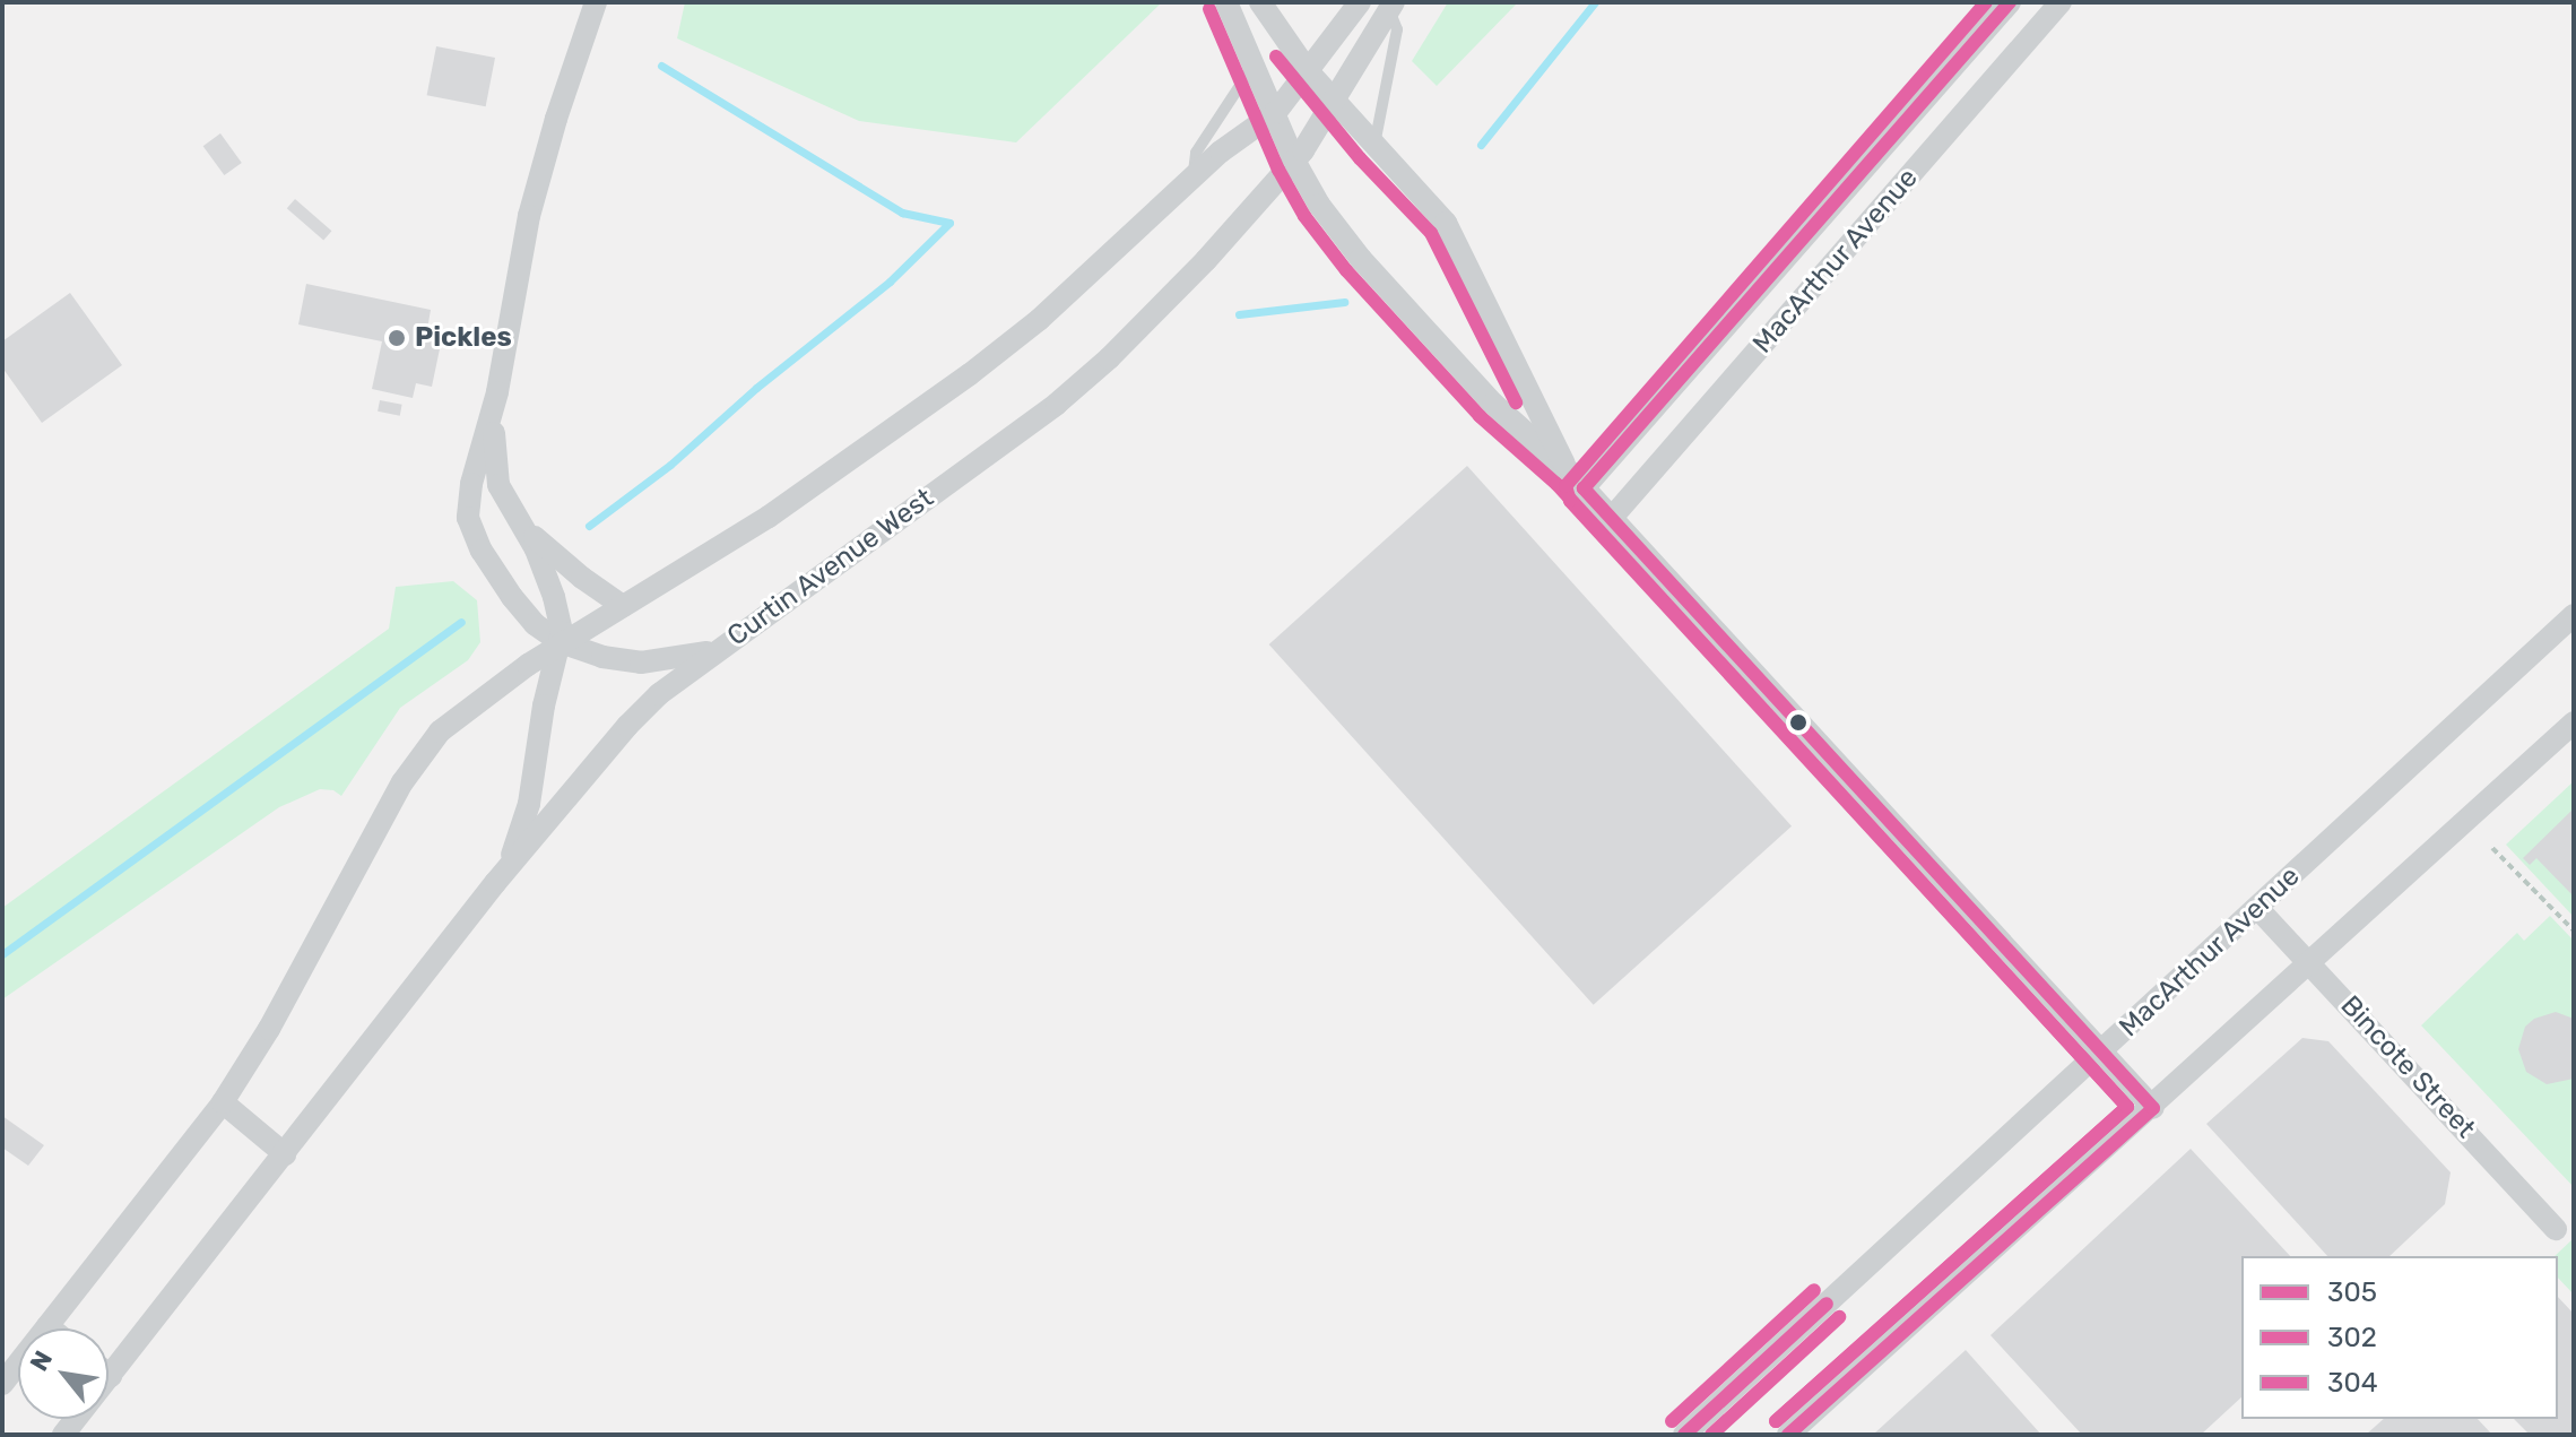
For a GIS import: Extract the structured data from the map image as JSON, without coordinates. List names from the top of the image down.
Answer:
{
  "streets": {
    "street": ["MacArthur Avenue", "Curtin Avenue West", "Bincote Street"]
  },
  "crossings": [
    ["MacArthur Avenue", "Bincote Street"]
  ],
  "places": ["Pickles"],
  "lines": ["transit line 305", "transit line 304", "transit line 302"],
  "legend": ["305", "302", "304"],
  "north": "top left"
}
